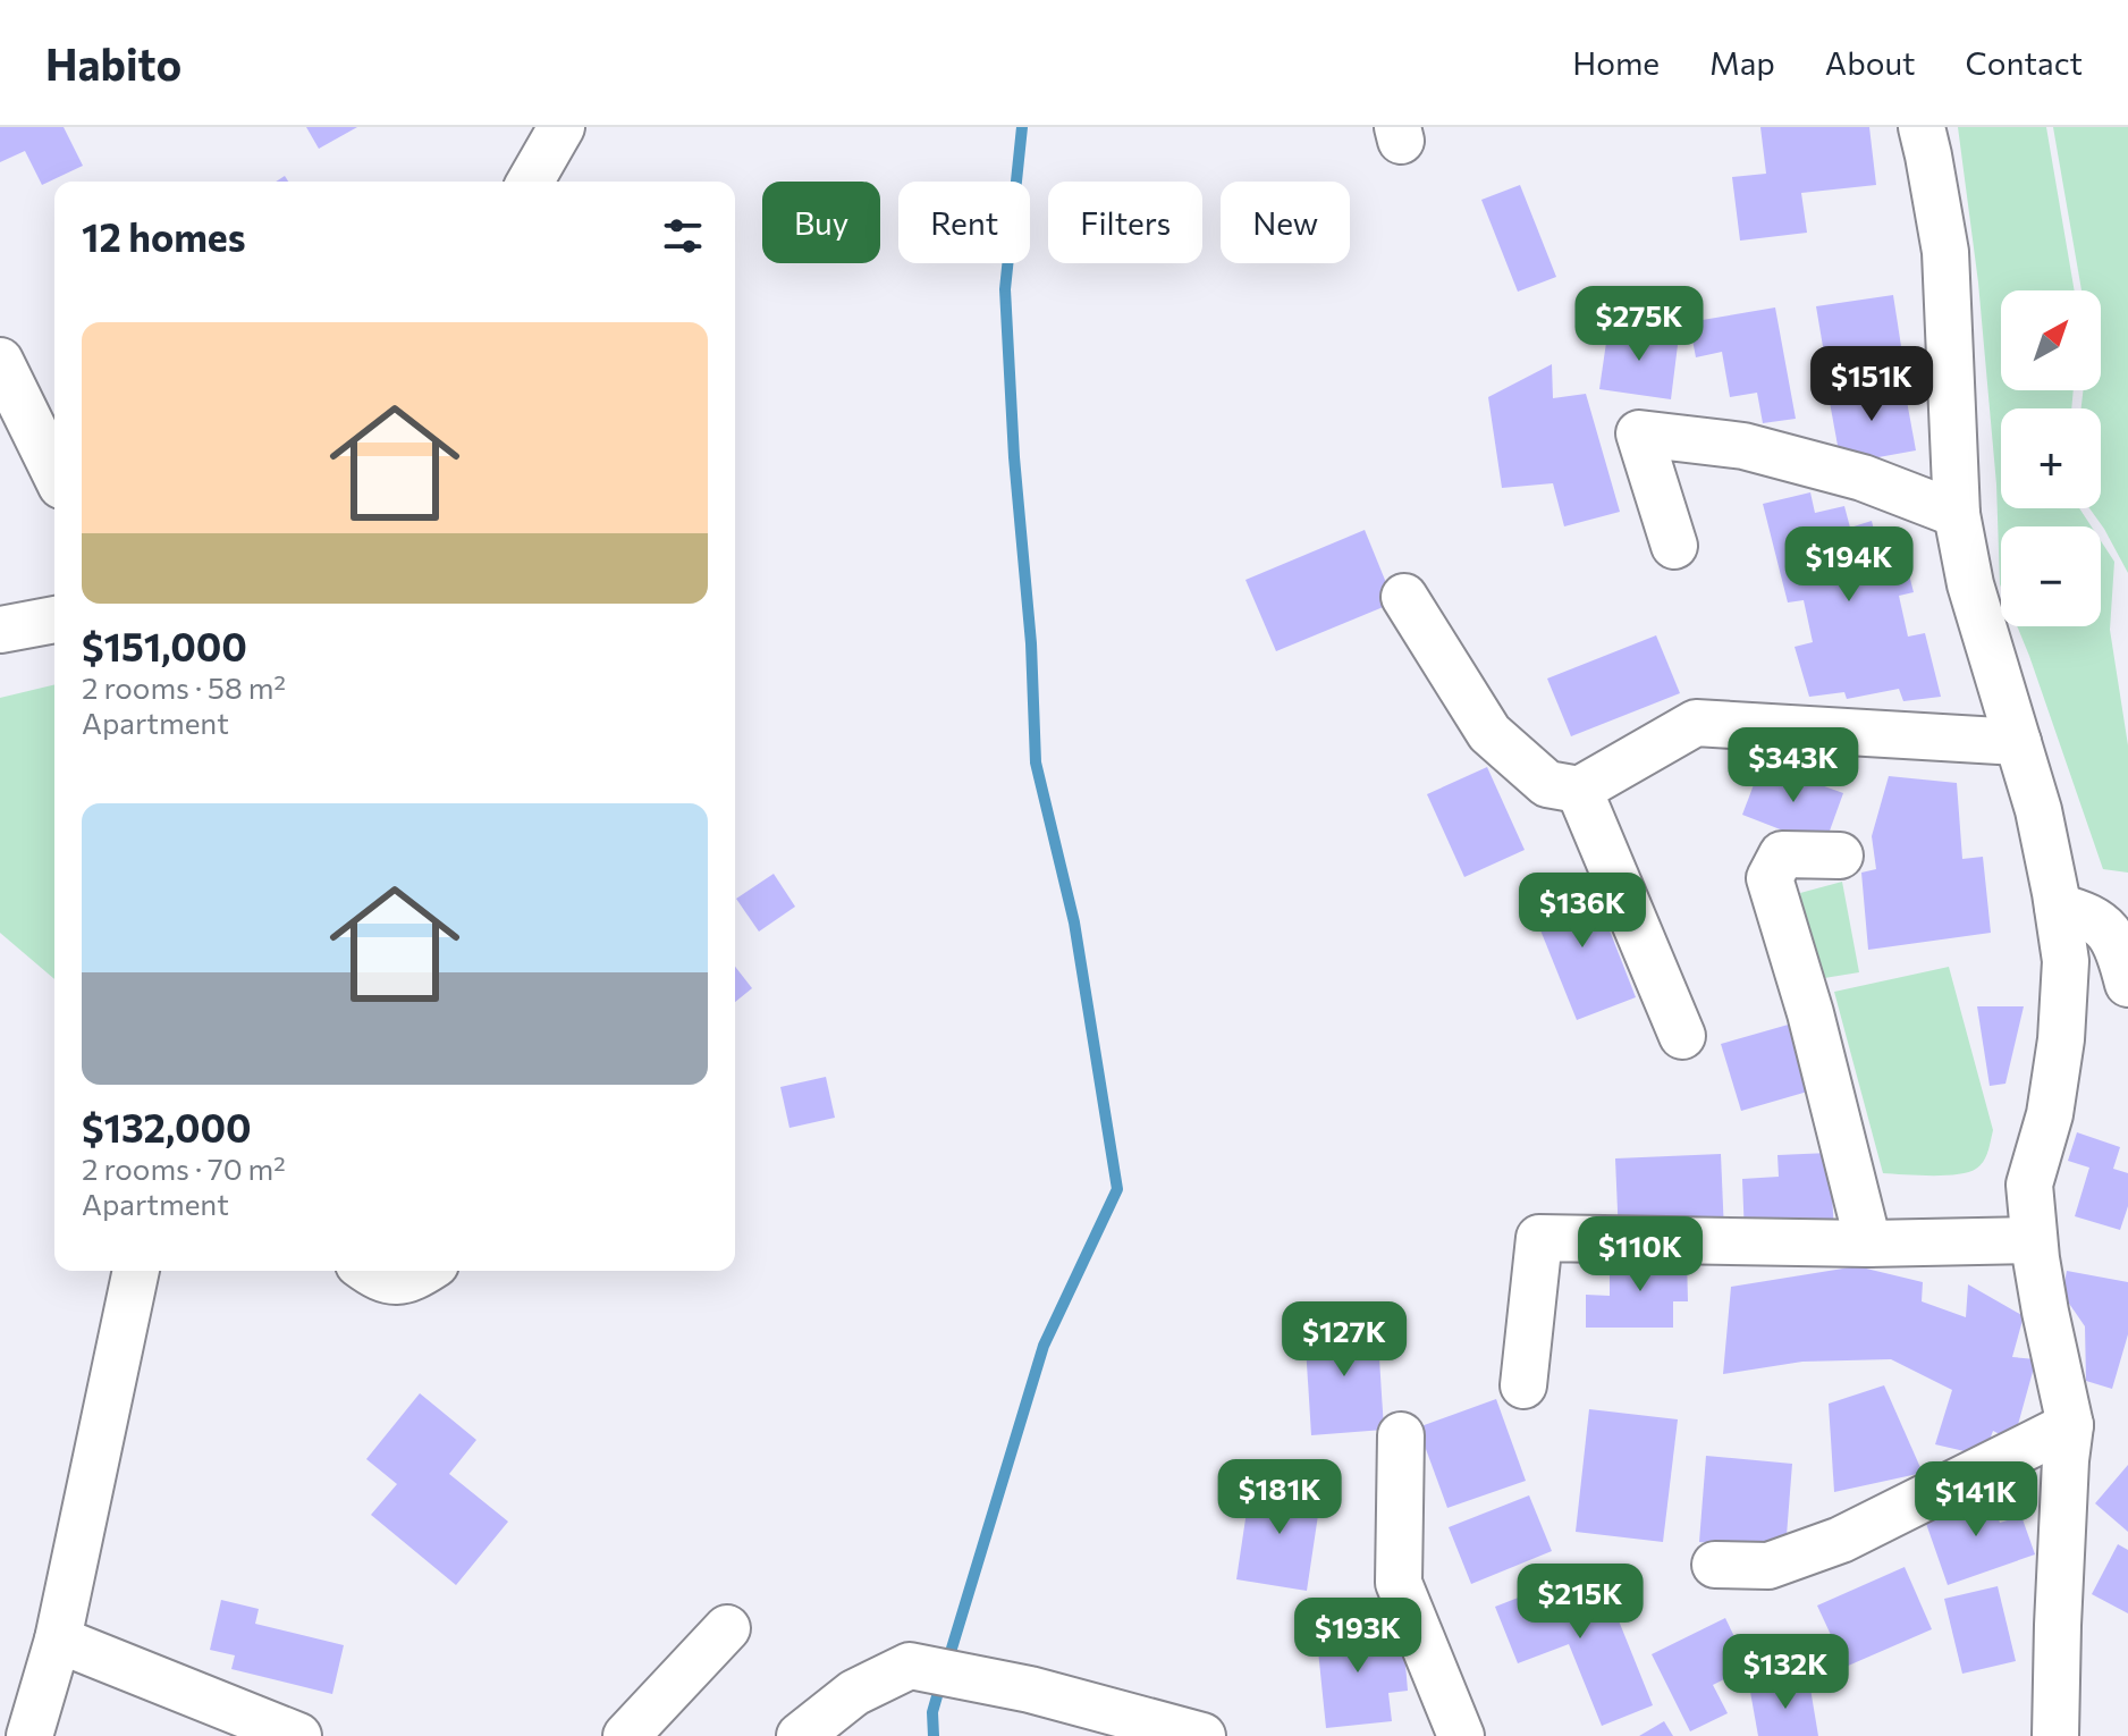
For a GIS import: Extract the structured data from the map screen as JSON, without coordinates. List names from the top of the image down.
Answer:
{
  "north": "top right",
  "page": {
    "header": "Habito",
    "nav": [
      "Home",
      "Map",
      "About",
      "Contact"
    ],
    "chip": [
      "Buy",
      "Rent",
      "Filters",
      "New"
    ],
    "heading": "12 homes",
    "price": [
      "$275K",
      "$151K",
      "$194K",
      "$343K",
      "$136K",
      "$110K",
      "$127K",
      "$181K",
      "$141K",
      "$215K",
      "$193K",
      "$132K"
    ],
    "map_buttons": ["+", "−"],
    "list": [
      {
        "name": "$151,000",
        "note": "2 rooms · 58 m² · Apartment"
      },
      {
        "name": "$132,000",
        "note": "2 rooms · 70 m² · Apartment"
      }
    ]
  }
}
